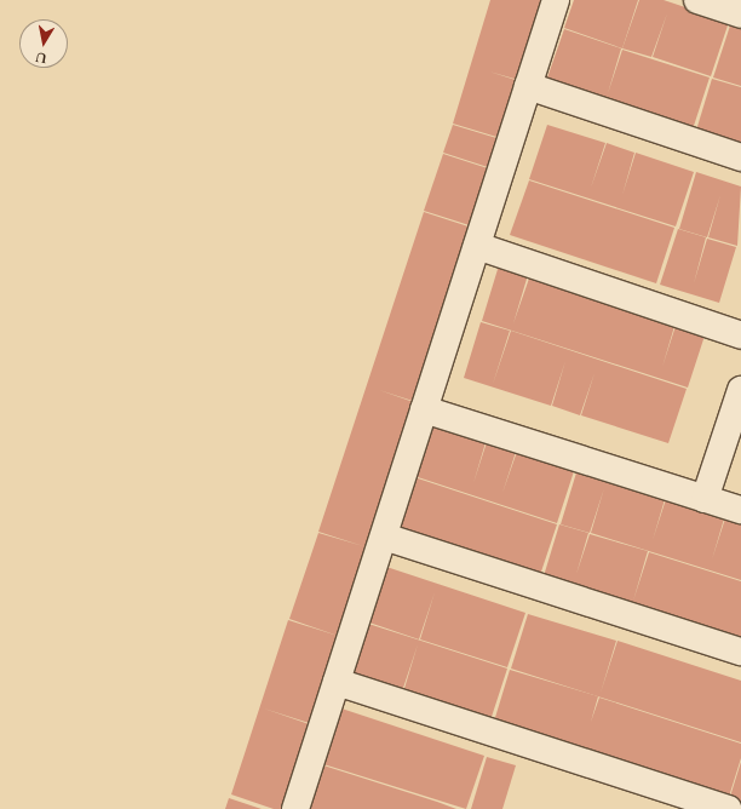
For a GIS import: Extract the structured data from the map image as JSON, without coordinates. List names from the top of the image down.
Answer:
{
  "north": "bottom"
}
